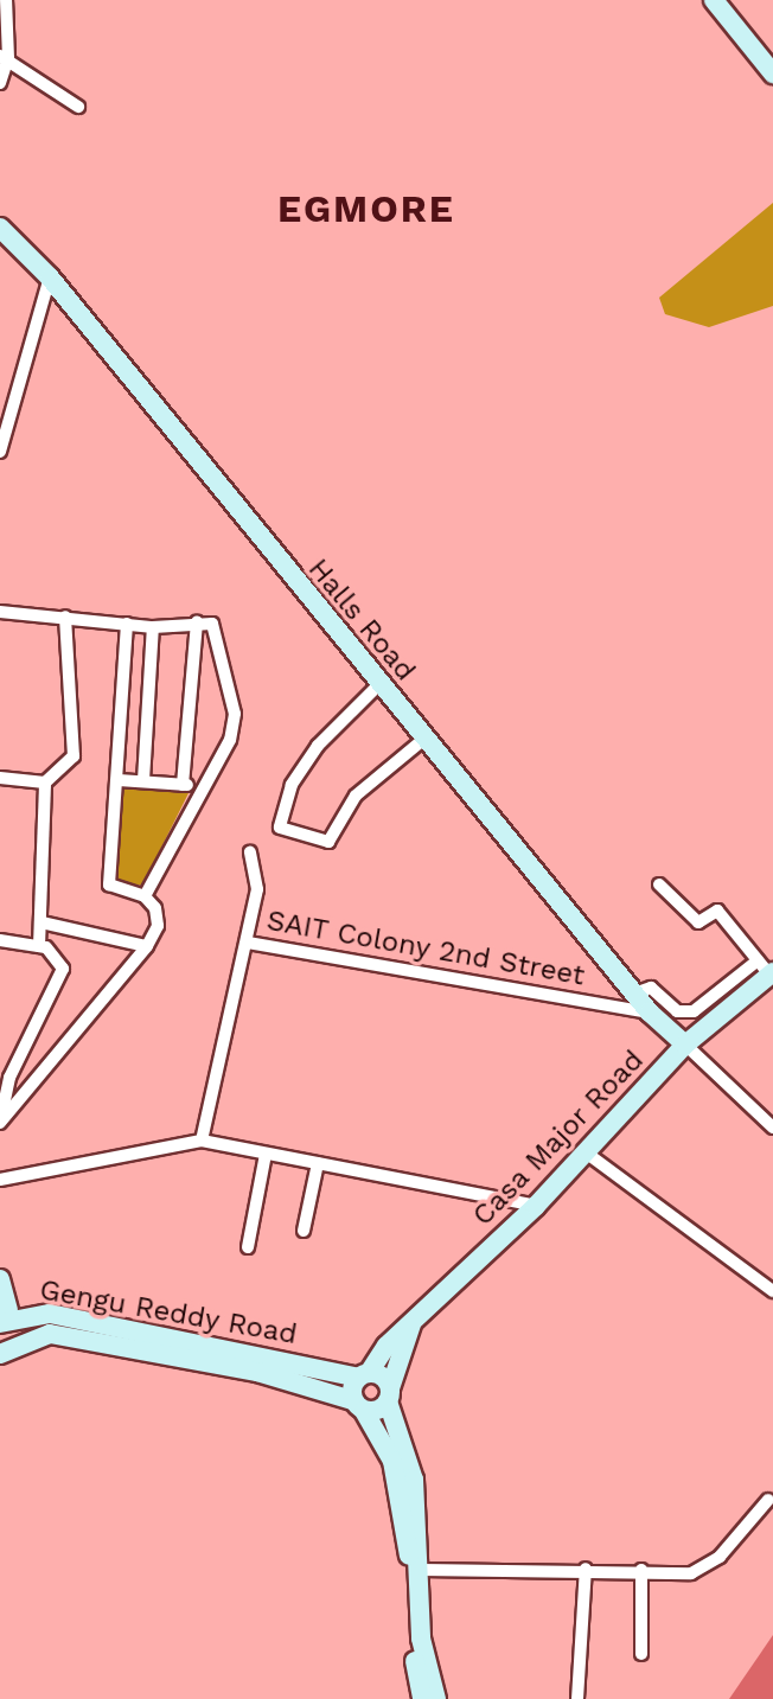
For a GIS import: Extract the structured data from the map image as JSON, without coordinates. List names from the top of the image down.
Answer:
{
  "streets": {
    "main road": ["Halls Road", "Casa Major Road", "Gengu Reddy Road"],
    "street": ["SAIT Colony 2nd Street"]
  },
  "crossings": [
    ["Halls Road", "SAIT Colony 2nd Street"],
    ["Halls Road", "Casa Major Road"],
    ["Casa Major Road", "Gengu Reddy Road"]
  ],
  "districts": ["EGMORE"]
}
